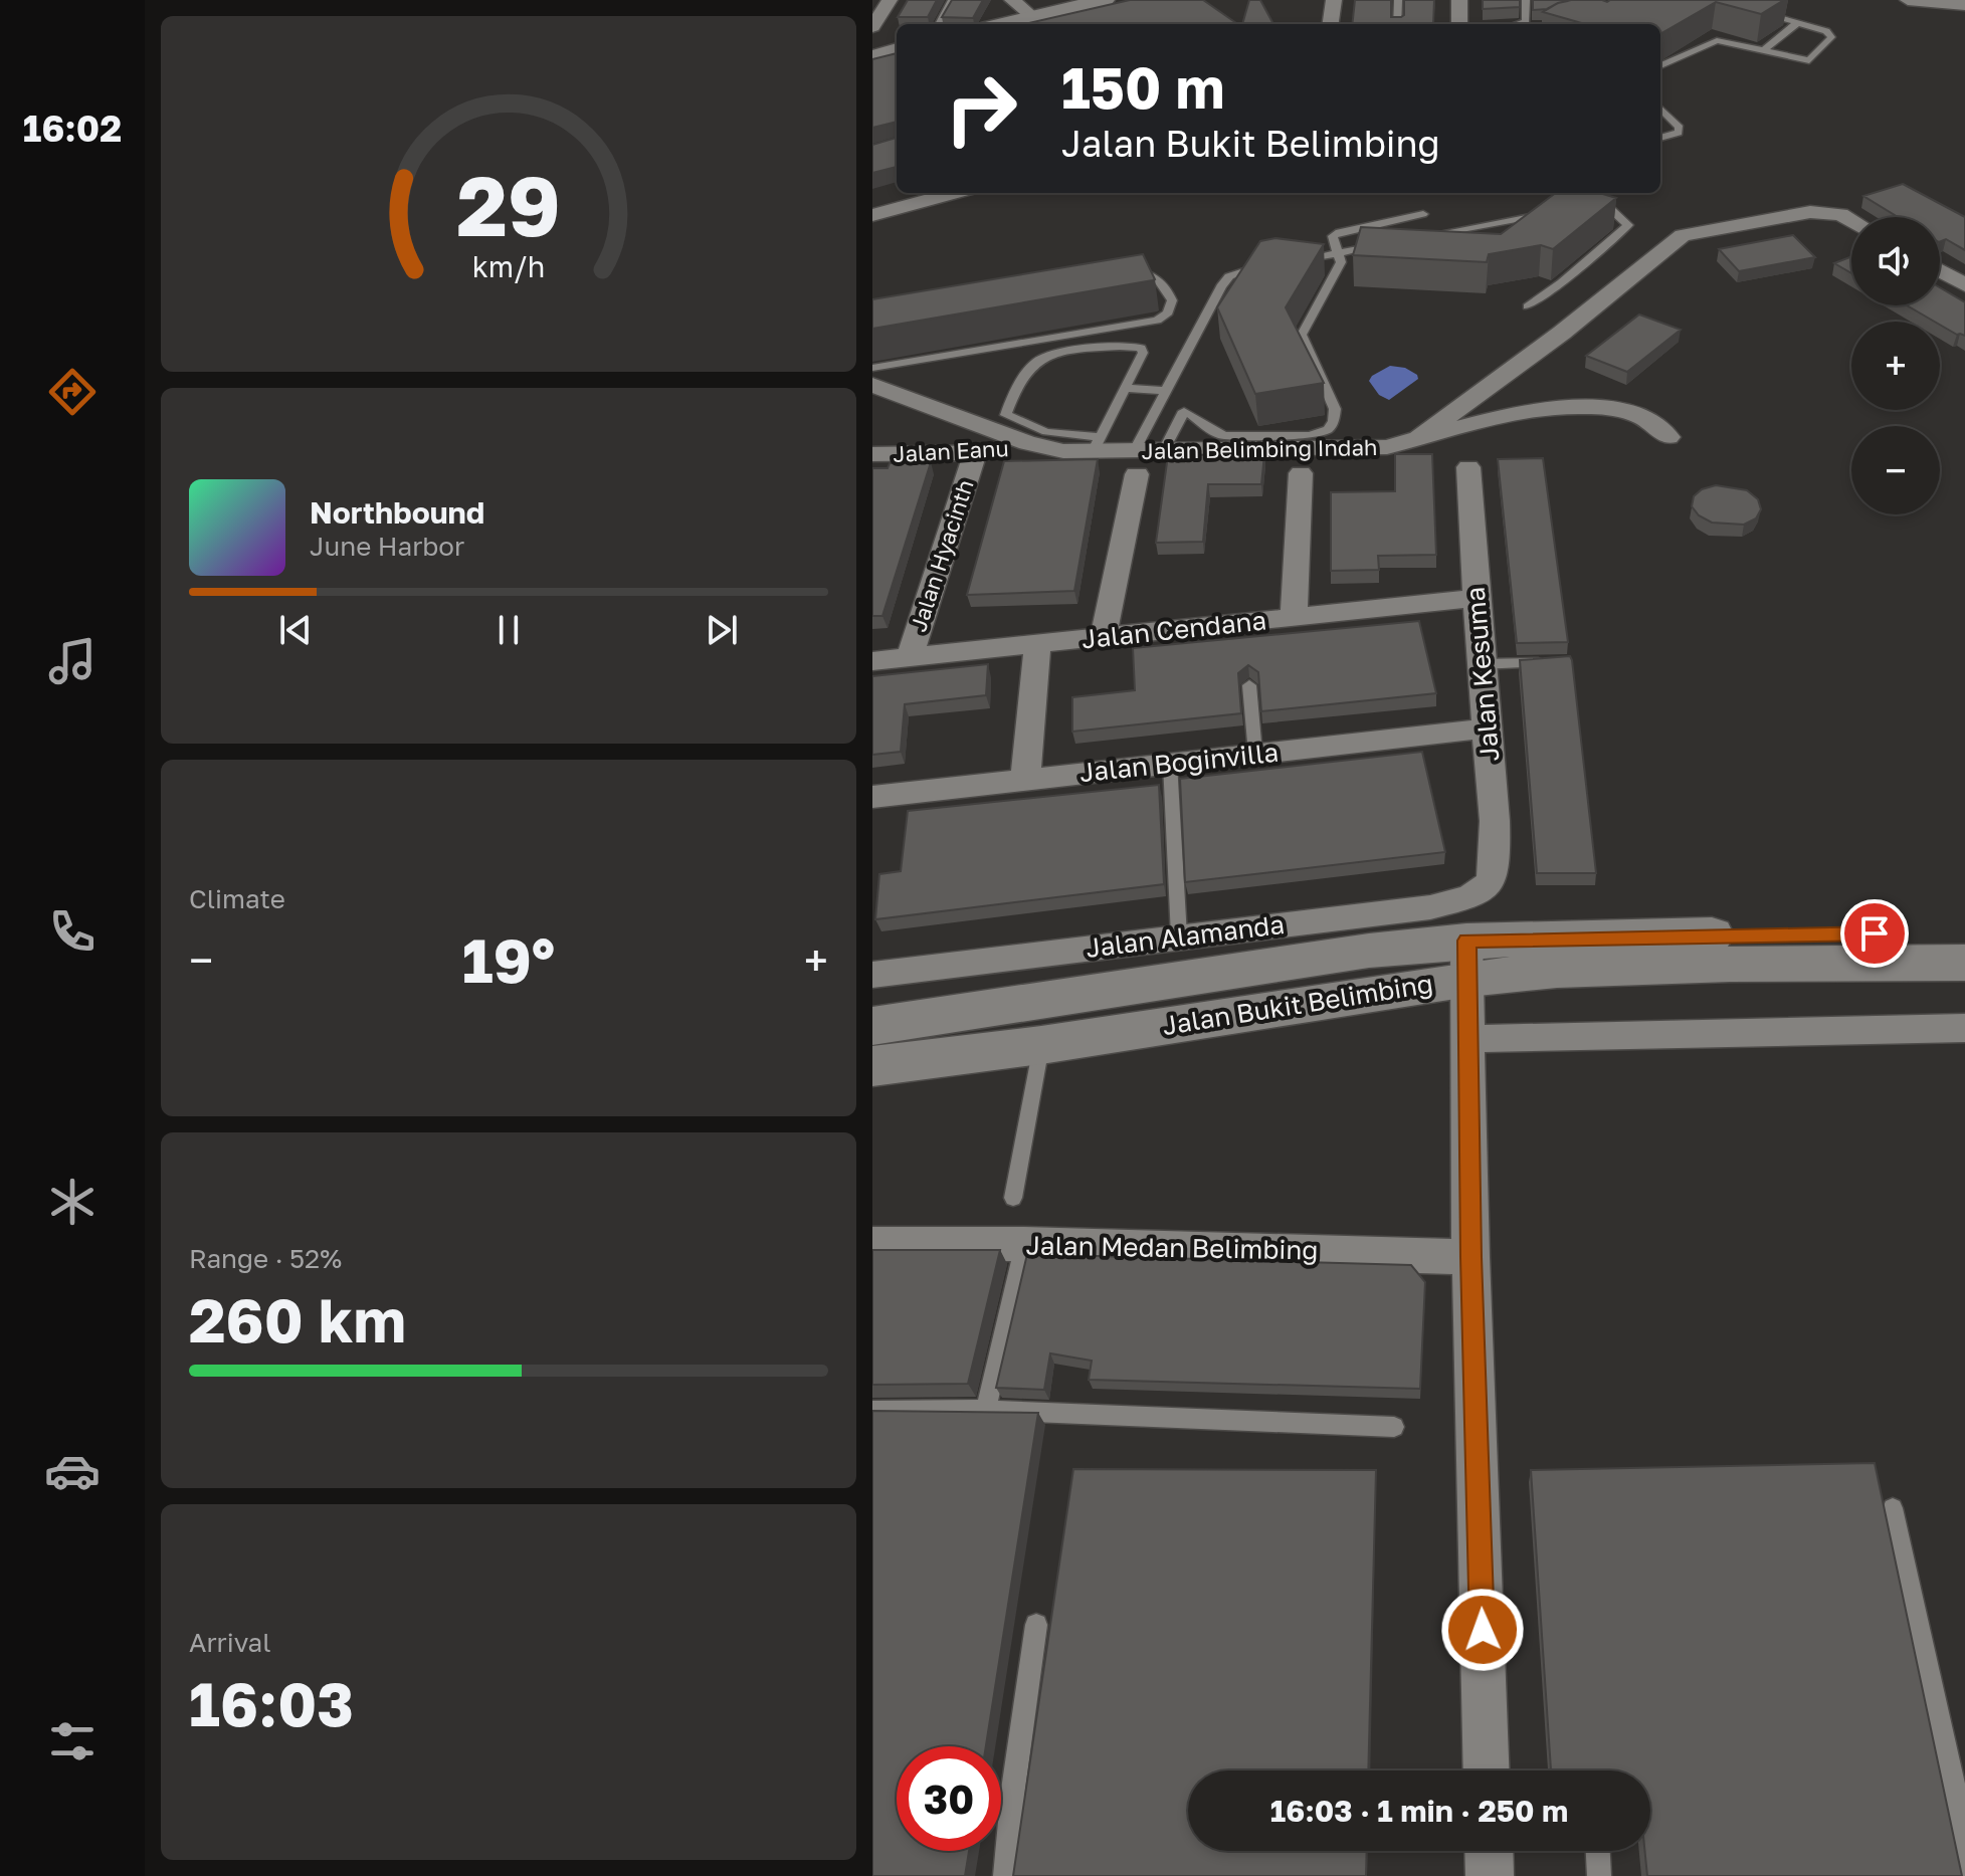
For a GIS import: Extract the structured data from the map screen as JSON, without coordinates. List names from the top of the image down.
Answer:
{
  "streets": {
    "main road": ["Jalan Bukit Belimbing"],
    "street": [
      "Jalan Belimbing Indah",
      "Jalan Eanu",
      "Jalan Hyacinth",
      "Jalan Cendana",
      "Jalan Kesuma",
      "Jalan Boginvilla",
      "Jalan Alamanda",
      "Jalan Medan Belimbing"
    ]
  },
  "crossings": [
    ["Jalan Belimbing Indah", "Jalan Eanu"],
    ["Jalan Eanu", "Jalan Hyacinth"],
    ["Jalan Hyacinth", "Jalan Cendana"],
    ["Jalan Cendana", "Jalan Kesuma"],
    ["Jalan Kesuma", "Jalan Boginvilla"],
    ["Jalan Kesuma", "Jalan Alamanda"]
  ],
  "page": {
    "tabs": "16:02",
    "turn": ["150 m", "Jalan Bukit Belimbing"],
    "map_buttons": ["+", "−"],
    "song": ["Northbound", "June Harbor"],
    "tile": [
      "Climate",
      ["Range · 52%", "260 km"],
      ["Arrival", "16:03"]
    ],
    "heat": ["−", "19°", "+"],
    "limit": "30",
    "trip": "16:03 · 1 min · 250 m",
    "gauge": ["29", "km/h"]
  }
}
